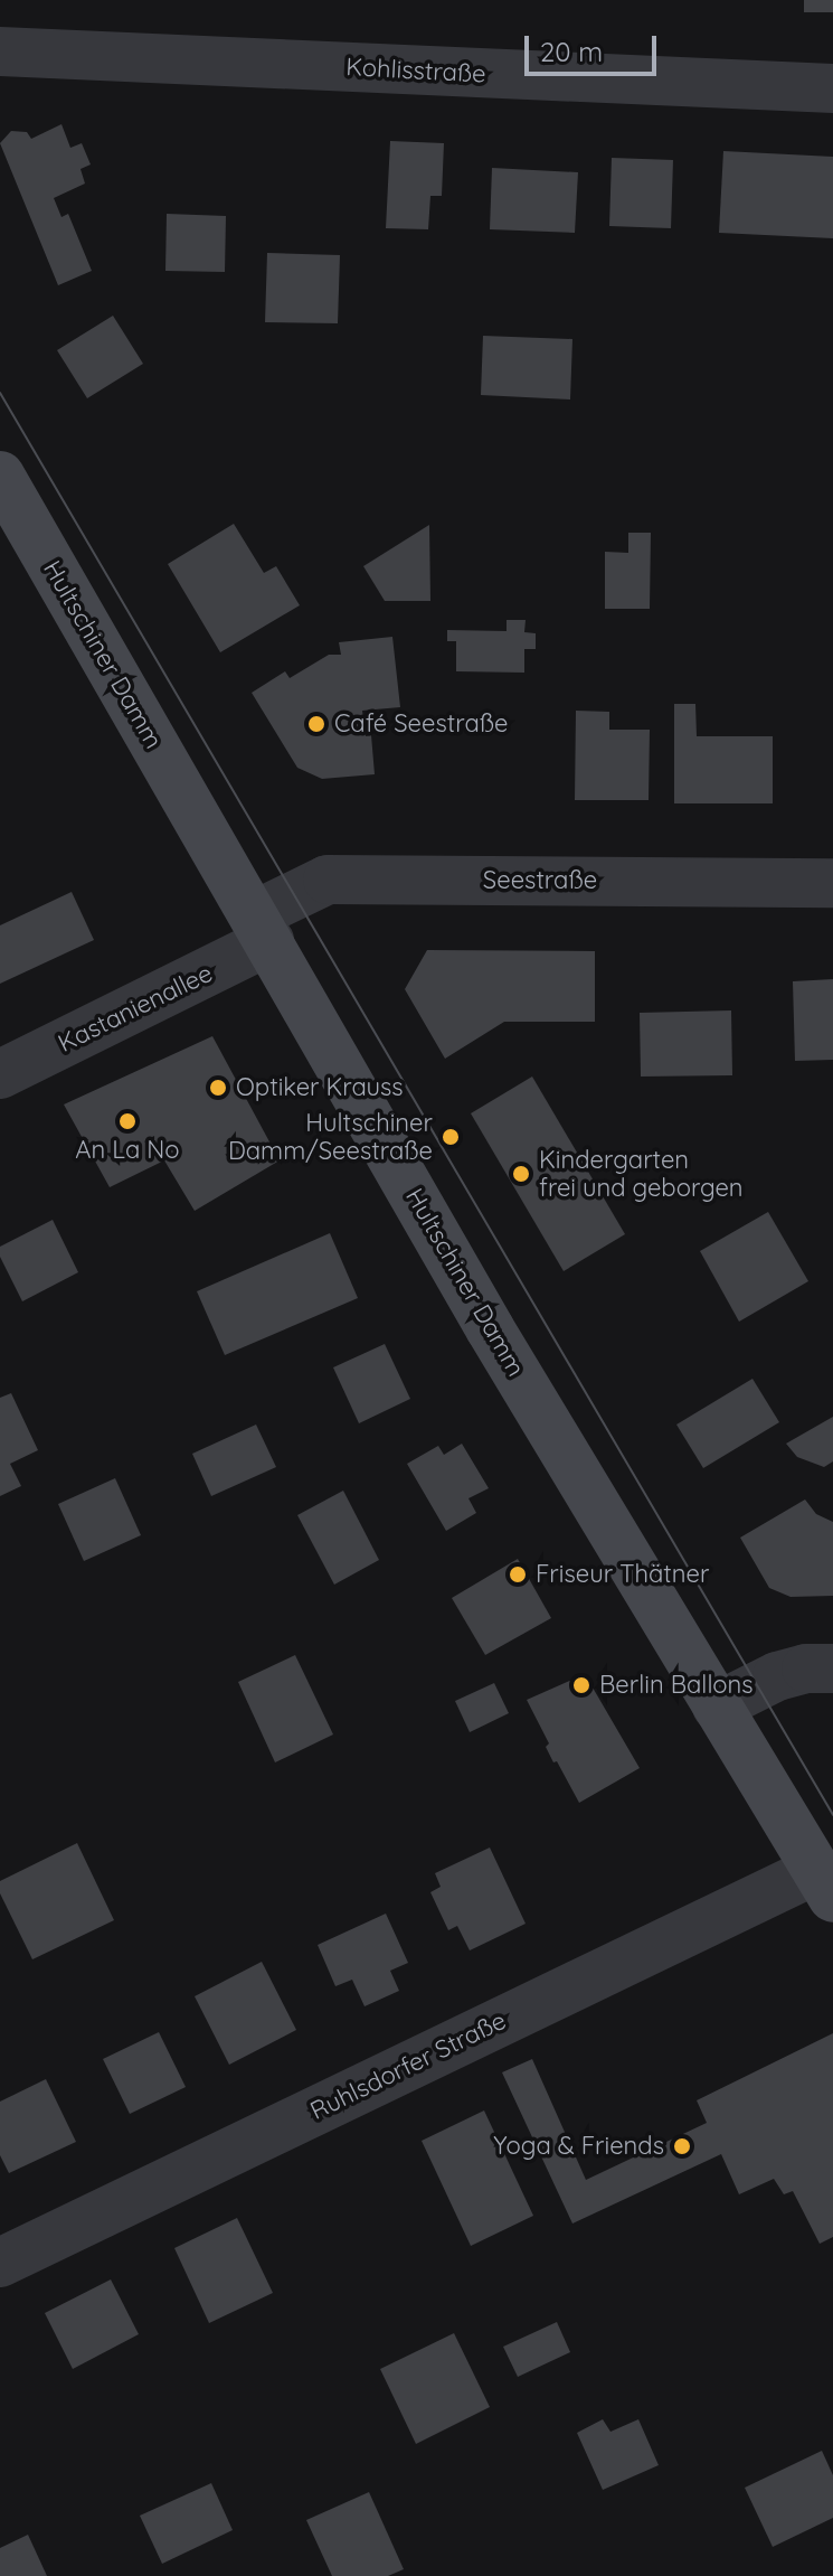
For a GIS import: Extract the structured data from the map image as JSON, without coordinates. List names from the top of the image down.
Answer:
{
  "streets": {
    "main road": ["Hultschiner Damm"],
    "street": [
      "Kohlisstraße",
      "Seestraße",
      "Kastanienallee",
      "Ruhlsdorfer Straße"
    ]
  },
  "crossings": [
    ["Hultschiner Damm", "Seestraße"],
    ["Hultschiner Damm", "Kastanienallee"],
    ["Hultschiner Damm", "Ruhlsdorfer Straße"],
    ["Seestraße", "Kastanienallee"]
  ],
  "places": [
    "Café Seestraße",
    "Optiker Krauss",
    "An La No",
    "Hultschiner Damm/Seestraße",
    "Kindergarten frei und geborgen",
    "Friseur Thätner",
    "Berlin Ballons",
    "Yoga & Friends"
  ],
  "scale_bar": "20 m"
}
